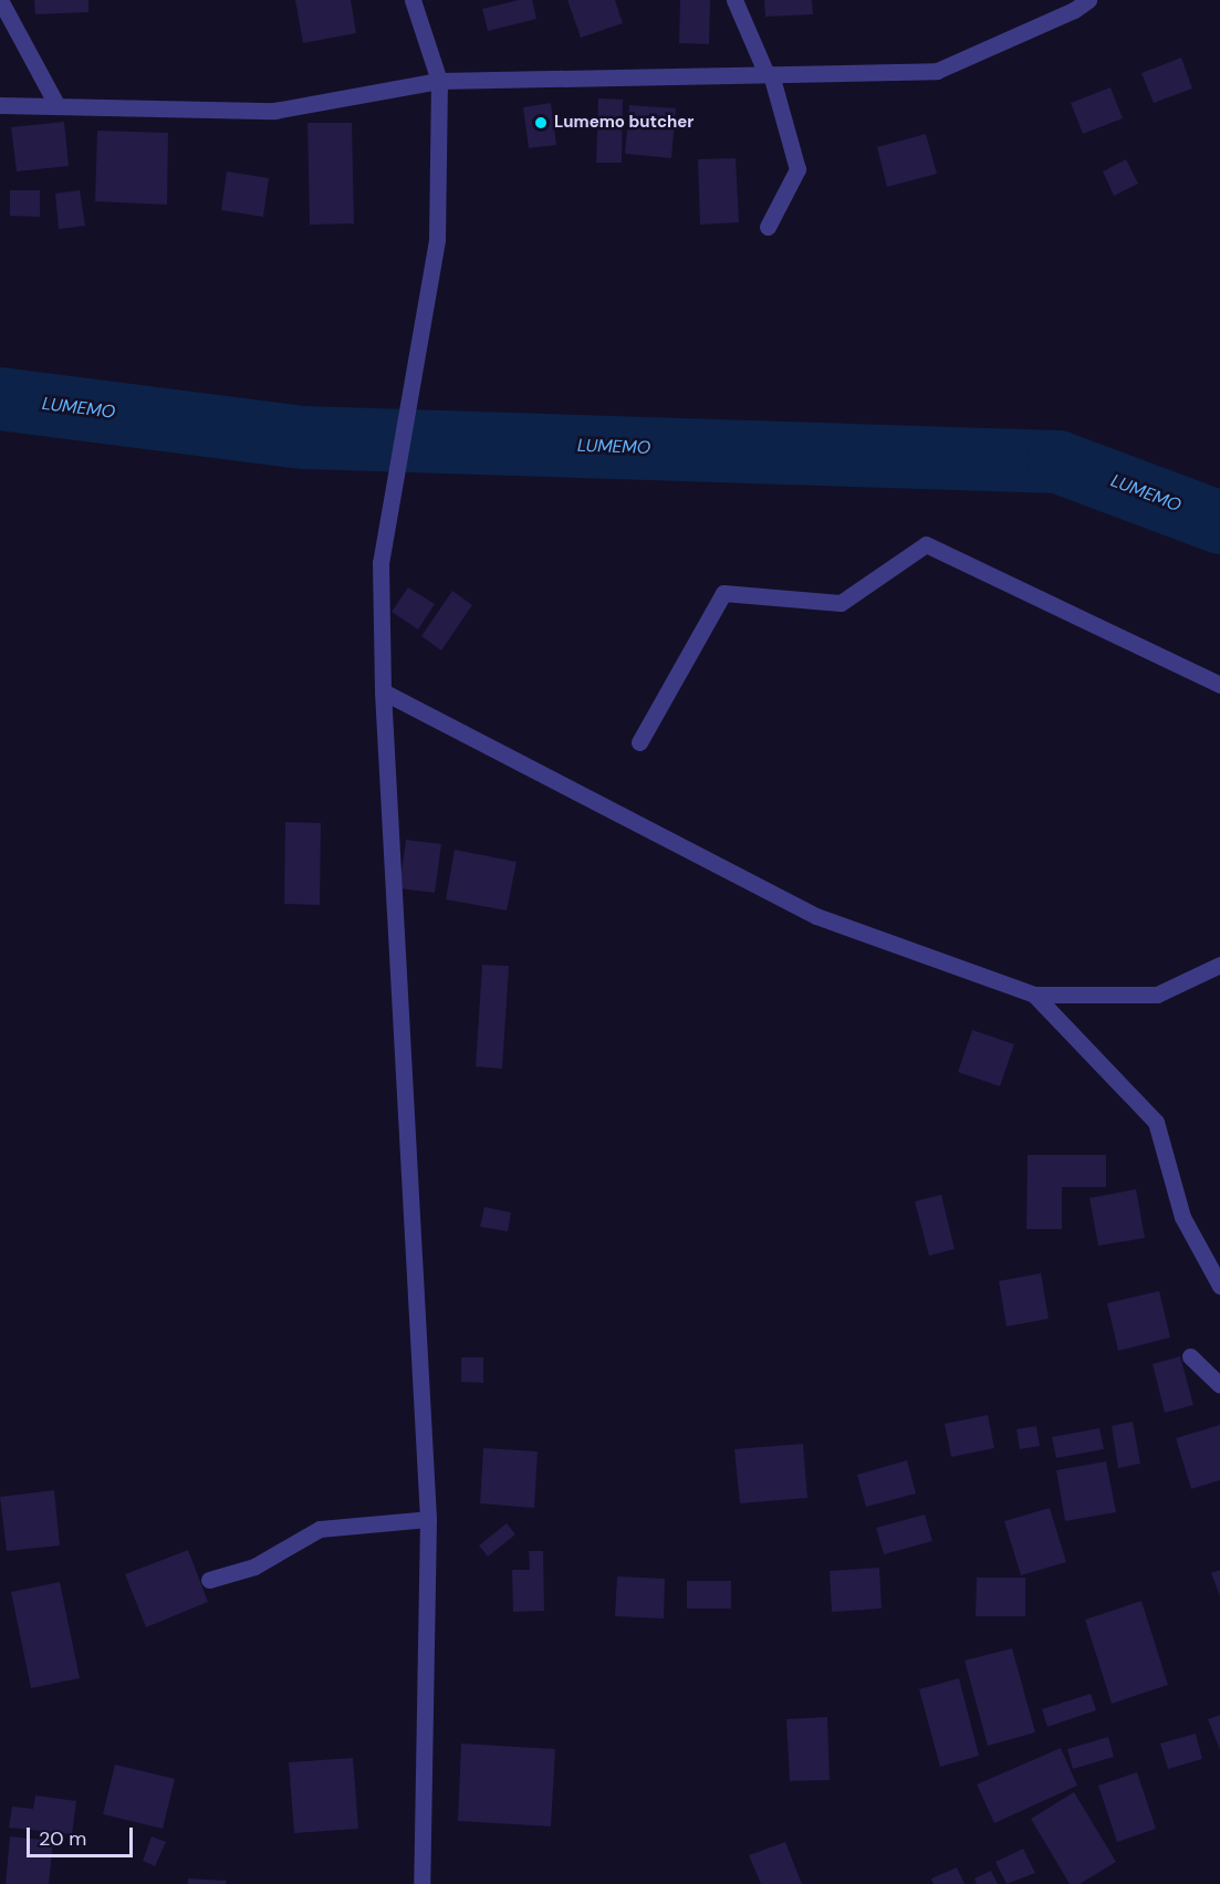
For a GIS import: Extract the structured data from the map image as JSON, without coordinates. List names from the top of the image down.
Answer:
{
  "water": ["LUMEMO"],
  "places": ["Lumemo butcher"],
  "scale_bar": "20 m"
}
